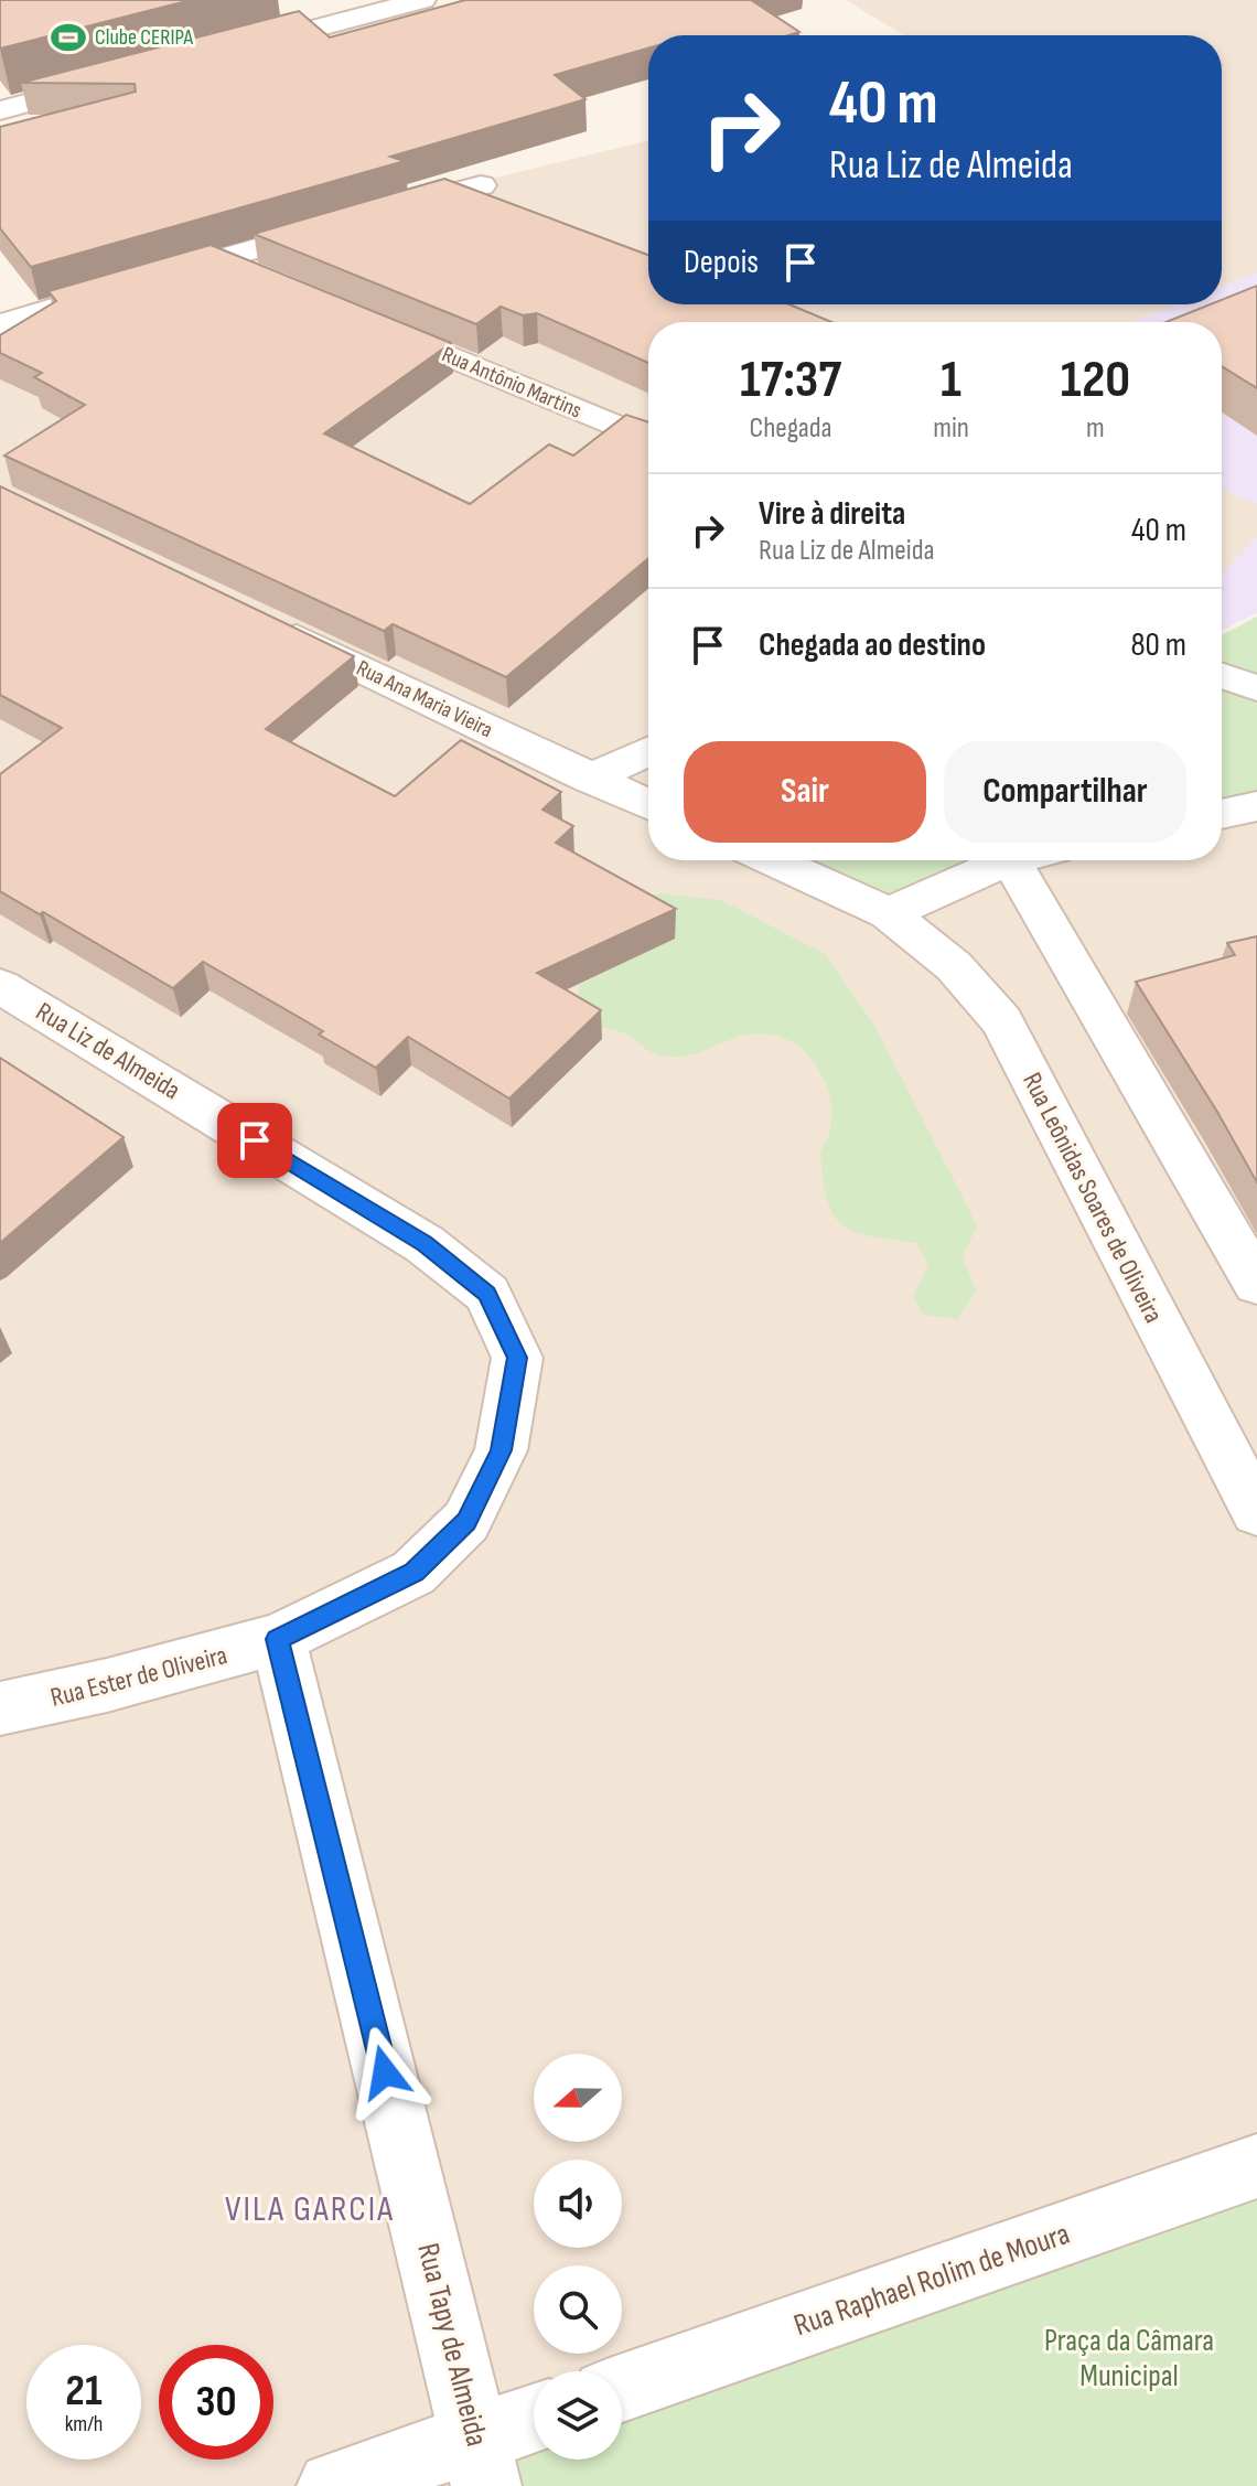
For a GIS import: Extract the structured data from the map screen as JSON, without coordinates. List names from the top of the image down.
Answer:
{
  "streets": {
    "street": [
      "Rua Antônio Martins",
      "Rua Ana Maria Vieira",
      "Rua Liz de Almeida",
      "Rua Leônidas Soares de Oliveira",
      "Rua Ester de Oliveira",
      "Rua Raphael Rolim de Moura",
      "Rua Tapy de Almeida"
    ]
  },
  "crossings": [
    ["Rua Liz de Almeida", "Rua Ester de Oliveira"],
    ["Rua Liz de Almeida", "Rua Tapy de Almeida"],
    ["Rua Ester de Oliveira", "Rua Tapy de Almeida"]
  ],
  "districts": ["VILA GARCIA"],
  "parks": ["Praça da Câmara Municipal"],
  "places": {
    "sports": ["Clube CERIPA"]
  },
  "north": "left",
  "page": {
    "turn": ["40 m", "Rua Liz de Almeida"],
    "then": "Depois",
    "eta": [
      "17:37",
      "Chegada",
      "1",
      "min",
      "120",
      "m"
    ],
    "list": [
      {
        "name": "Vire à direita",
        "note": "Rua Liz de Almeida",
        "value": "40 m"
      },
      {
        "name": "Chegada ao destino",
        "value": "80 m"
      }
    ],
    "buttons": ["Sair", "Compartilhar"],
    "speed": "21 km/h",
    "limit": "30"
  }
}
